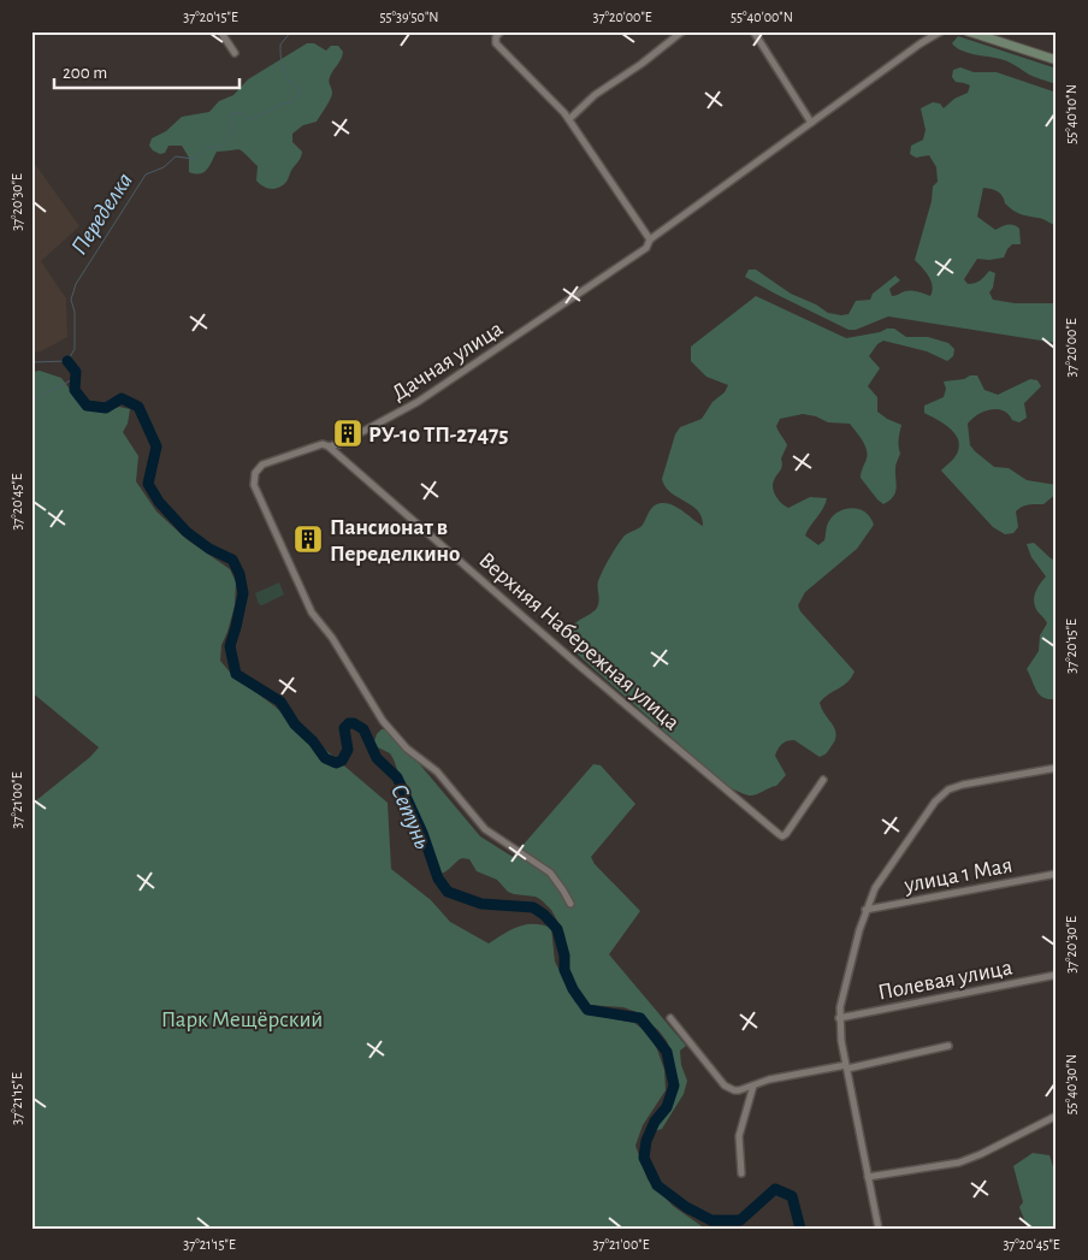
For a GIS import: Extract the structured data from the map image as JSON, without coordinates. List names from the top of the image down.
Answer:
{
  "streets": {
    "street": [
      "Дачная улица",
      "Верхняя Набережная улица",
      "улица 1 Мая",
      "Полевая улица"
    ]
  },
  "crossings": [
    ["Дачная улица", "Верхняя Набережная улица"]
  ],
  "water": ["Переделка", "Сетунь"],
  "parks": ["Парк Мещёрский"],
  "places": {
    "building": ["РУ-10 ТП-27475", "Пансионат в Переделкино"]
  },
  "scale_bar": "200 m",
  "coordinates": [
    "37°20'15\"E",
    "55°39'50\"N",
    "37°20'00\"E",
    "55°40'00\"N",
    "55°40'10\"N",
    "37°20'30\"E",
    "37°20'45\"E",
    "37°21'00\"E",
    "55°40'30\"N",
    "37°21'15\"E"
  ]
}
